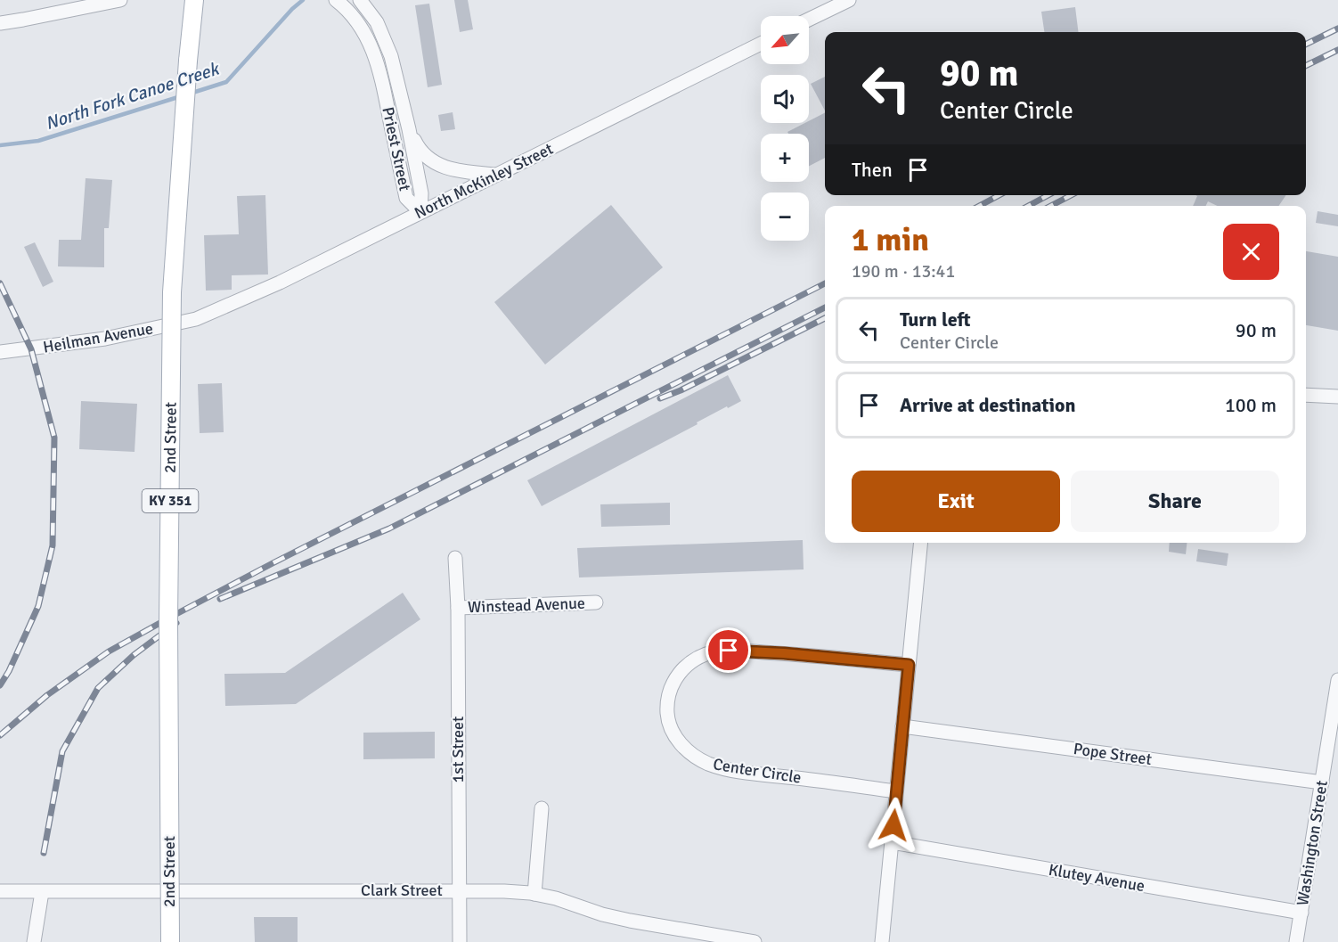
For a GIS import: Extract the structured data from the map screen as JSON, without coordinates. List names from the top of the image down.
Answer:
{
  "streets": {
    "main road": ["2nd Street", "KY 351"],
    "street": [
      "Priest Street",
      "North McKinley Street",
      "Heilman Avenue",
      "Winstead Avenue",
      "1st Street",
      "Pope Street",
      "Center Circle",
      "Washington Street",
      "Klutey Avenue",
      "Clark Street"
    ]
  },
  "crossings": [
    ["Priest Street", "North McKinley Street"],
    ["North McKinley Street", "Heilman Avenue"],
    ["Winstead Avenue", "1st Street"],
    ["1st Street", "Clark Street"],
    ["Pope Street", "Washington Street"],
    ["Washington Street", "Klutey Avenue"]
  ],
  "water": ["North Fork Canoe Creek"],
  "north": "bottom left",
  "page": {
    "map_buttons": ["+", "−"],
    "turn": ["90 m", "Center Circle"],
    "then": "Then",
    "heading": ["1 min", "190 m · 13:41"],
    "list": [
      {
        "name": "Turn left",
        "note": "Center Circle",
        "value": "90 m"
      },
      {
        "name": "Arrive at destination",
        "value": "100 m"
      }
    ],
    "buttons": ["Exit", "Share"]
  }
}
